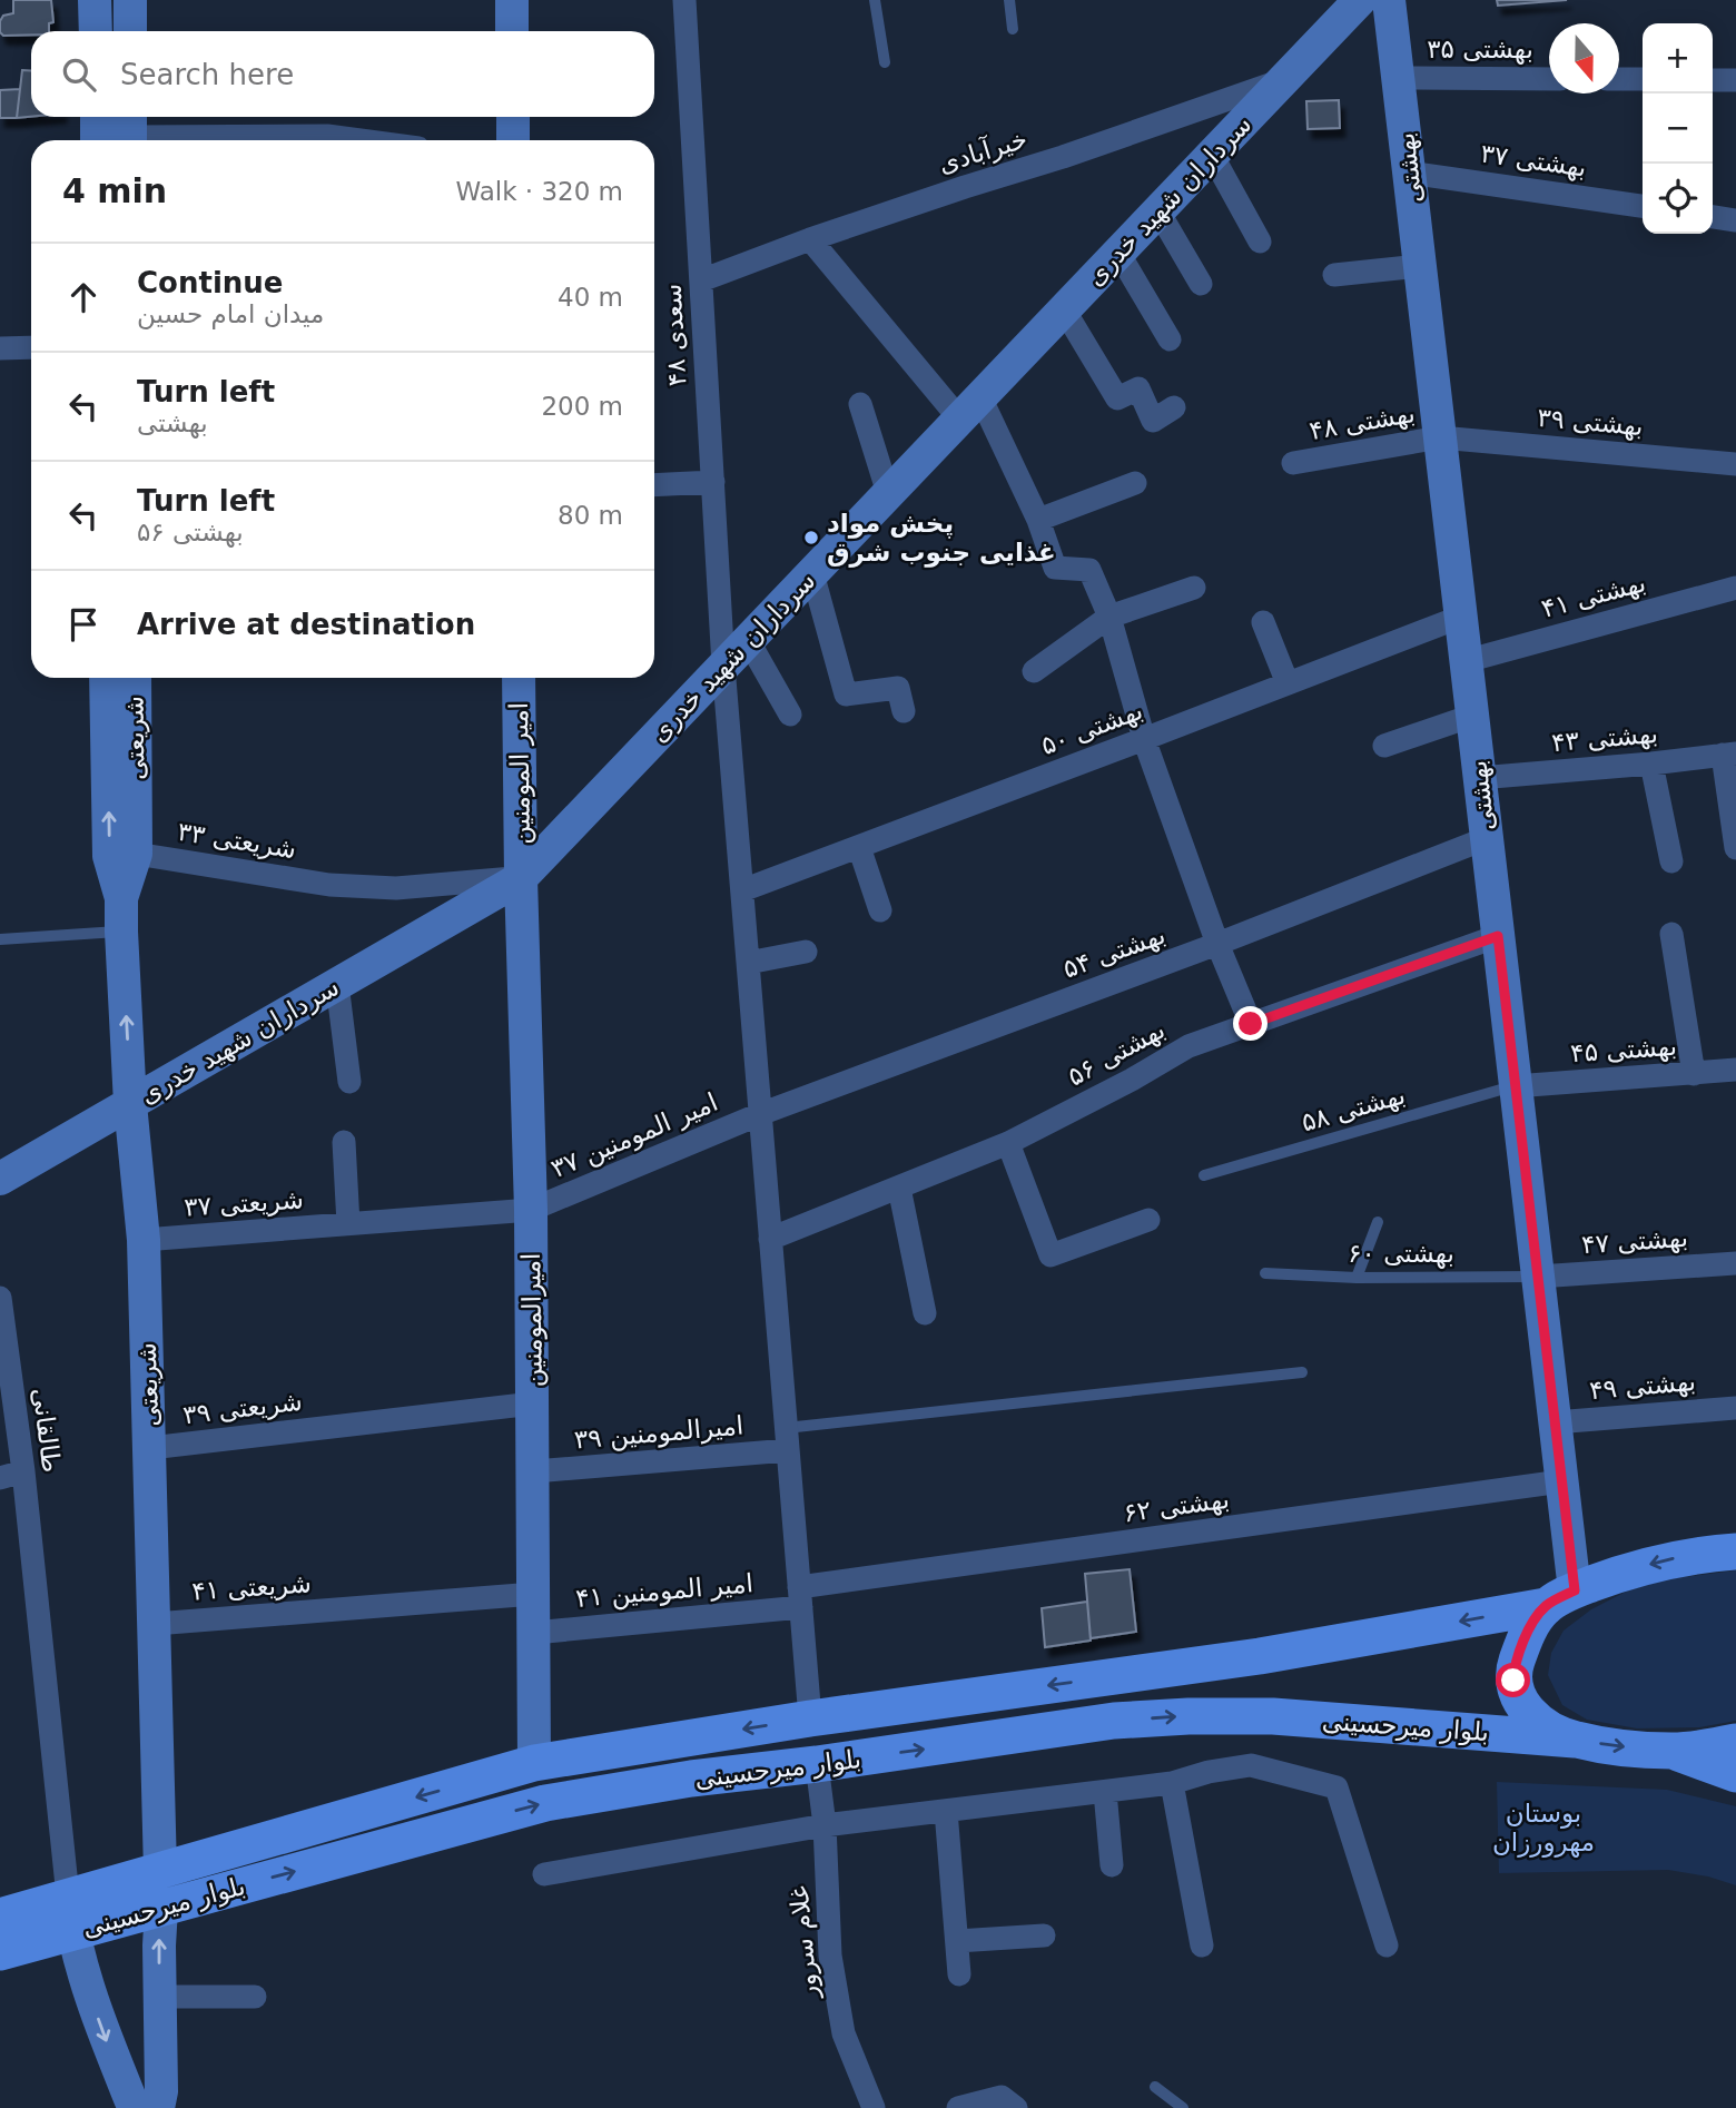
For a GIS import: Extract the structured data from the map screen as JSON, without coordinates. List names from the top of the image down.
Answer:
{
  "streets": {
    "main road": [
      "بهشتی",
      "سرداران شهید خدری",
      "شریعتی",
      "امیر المومنین",
      "امیرالمومنین",
      "بلوار میرحسینی"
    ],
    "street": [
      "بهشتی ۳۵",
      "خیرآبادی",
      "بهشتی ۳۷",
      "سعدی ۴۸",
      "بهشتی ۴۸",
      "بهشتی ۳۹",
      "بهشتی ۴۱",
      "بهشتی ۵۰",
      "بهشتی ۴۳",
      "شریعتی ۳۳",
      "بهشتی ۵۴",
      "بهشتی ۴۵",
      "بهشتی ۵۶",
      "امیر المومنین ۳۷",
      "شریعتی ۳۷",
      "بهشتی ۴۷",
      "بهشتی ۴۹",
      "شریعتی ۳۹",
      "طالقانی",
      "امیرالمومنین ۳۹",
      "بهشتی ۶۲",
      "شریعتی ۴۱",
      "امیر المومنین ۴۱",
      "غلام سرور"
    ],
    "lane": ["بهشتی ۵۸", "بهشتی ۶۰"]
  },
  "crossings": [
    ["بهشتی ۳۵", "بهشتی"],
    ["خیرآبادی", "سرداران شهید خدری"],
    ["خیرآبادی", "سعدی ۴۸"],
    ["بهشتی ۳۷", "بهشتی"],
    ["بهشتی", "بهشتی ۴۸"],
    ["بهشتی", "بهشتی ۳۹"],
    ["بهشتی", "بهشتی ۴۱"],
    ["بهشتی", "بهشتی ۵۰"],
    ["بهشتی", "بهشتی ۴۳"],
    ["بهشتی", "بهشتی ۵۴"],
    ["بهشتی", "بهشتی ۴۵"],
    ["بهشتی", "بهشتی ۵۶"],
    ["بهشتی", "بهشتی ۵۸"],
    ["بهشتی", "بهشتی ۴۷"],
    ["بهشتی", "بهشتی ۶۰"],
    ["بهشتی", "بهشتی ۴۹"],
    ["بهشتی", "بهشتی ۶۲"],
    ["بهشتی", "بلوار میرحسینی"],
    ["سرداران شهید خدری", "سعدی ۴۸"],
    ["سرداران شهید خدری", "شریعتی"],
    ["سرداران شهید خدری", "امیر المومنین"],
    ["سرداران شهید خدری", "شریعتی ۳۳"],
    ["سرداران شهید خدری", "امیرالمومنین"],
    ["سعدی ۴۸", "بهشتی ۵۰"],
    ["سعدی ۴۸", "بهشتی ۵۴"],
    ["سعدی ۴۸", "بهشتی ۵۶"],
    ["سعدی ۴۸", "امیر المومنین ۳۷"],
    ["سعدی ۴۸", "امیرالمومنین ۳۹"],
    ["سعدی ۴۸", "بهشتی ۶۲"],
    ["سعدی ۴۸", "امیر المومنین ۴۱"],
    ["سعدی ۴۸", "بلوار میرحسینی"],
    ["بهشتی ۴۸", "بهشتی ۳۹"],
    ["شریعتی", "شریعتی ۳۳"],
    ["شریعتی", "شریعتی ۳۷"],
    ["شریعتی", "شریعتی ۳۹"],
    ["شریعتی", "شریعتی ۴۱"],
    ["شریعتی", "بلوار میرحسینی"],
    ["امیر المومنین", "شریعتی ۳۳"],
    ["امیر المومنین", "امیرالمومنین"],
    ["شریعتی ۳۳", "امیرالمومنین"],
    ["بهشتی ۵۴", "امیر المومنین ۳۷"],
    ["بهشتی ۴۵", "بهشتی ۵۸"],
    ["امیر المومنین ۳۷", "شریعتی ۳۷"],
    ["امیر المومنین ۳۷", "امیرالمومنین"],
    ["بهشتی ۴۷", "بهشتی ۶۰"],
    ["امیرالمومنین", "شریعتی ۳۹"],
    ["امیرالمومنین", "امیرالمومنین ۳۹"],
    ["امیرالمومنین", "شریعتی ۴۱"],
    ["امیرالمومنین", "امیر المومنین ۴۱"],
    ["امیرالمومنین", "بلوار میرحسینی"],
    ["طالقانی", "بلوار میرحسینی"],
    ["بهشتی ۶۲", "امیر المومنین ۴۱"],
    ["بلوار میرحسینی", "غلام سرور"]
  ],
  "parks": ["بوستان مهرورزان"],
  "places": ["پخش مواد غذایی جنوب شرق"],
  "north": "bottom",
  "page": {
    "map_buttons": ["+", "−"],
    "search": "Search here",
    "heading": ["4 min", "Walk · 320 m"],
    "list": [
      ["Continue", "میدان امام حسین", "40 m"],
      ["Turn left", "بهشتی", "200 m"],
      ["Turn left", "بهشتی ۵۶", "80 m"],
      "Arrive at destination"
    ]
  }
}
